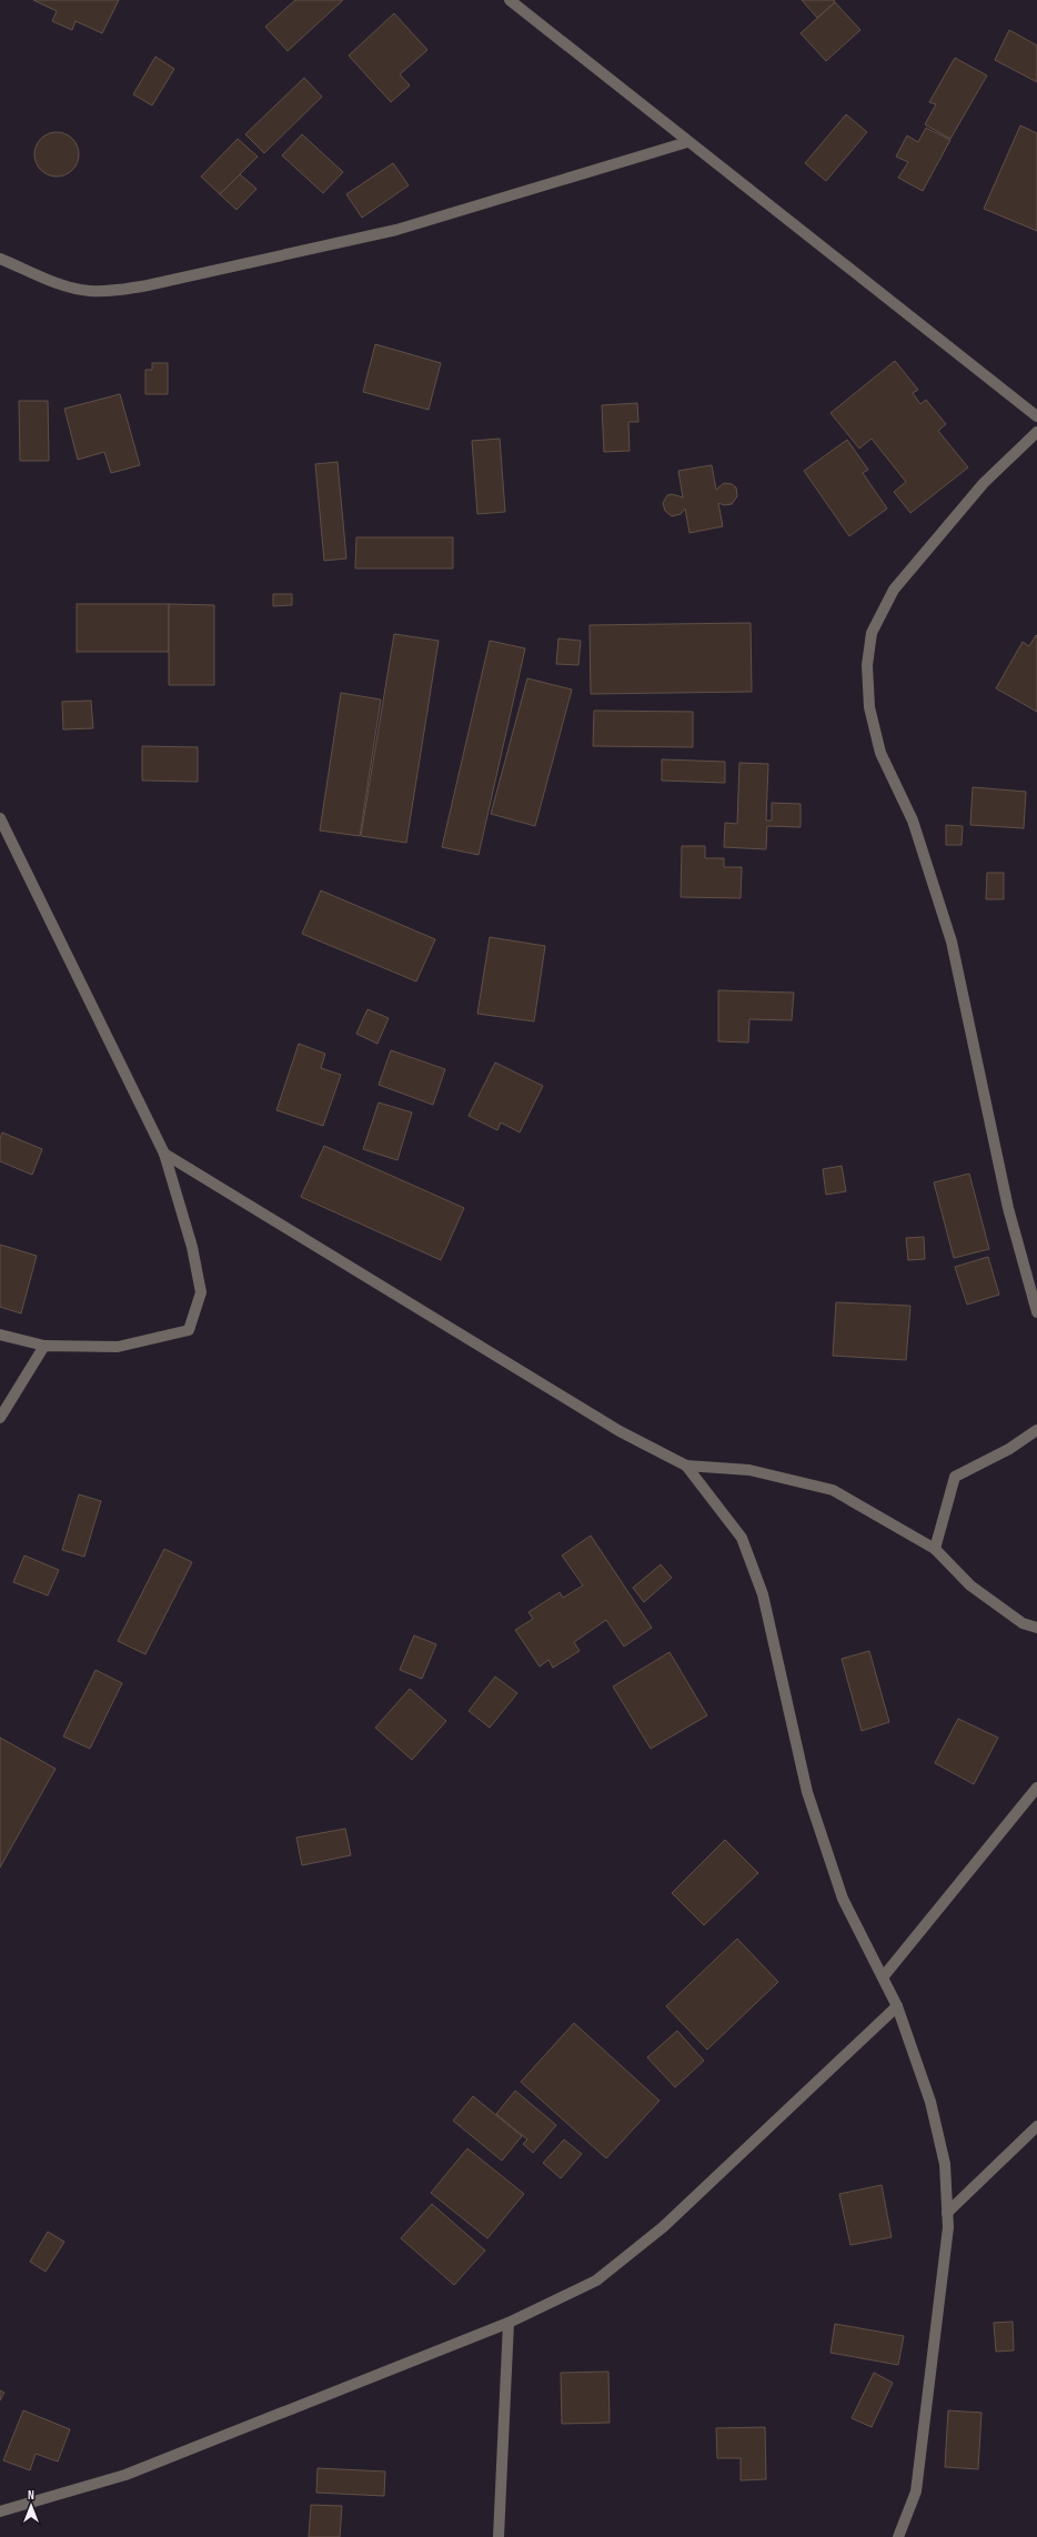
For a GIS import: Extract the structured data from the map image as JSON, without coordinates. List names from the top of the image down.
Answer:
{
  "north": "top"
}
